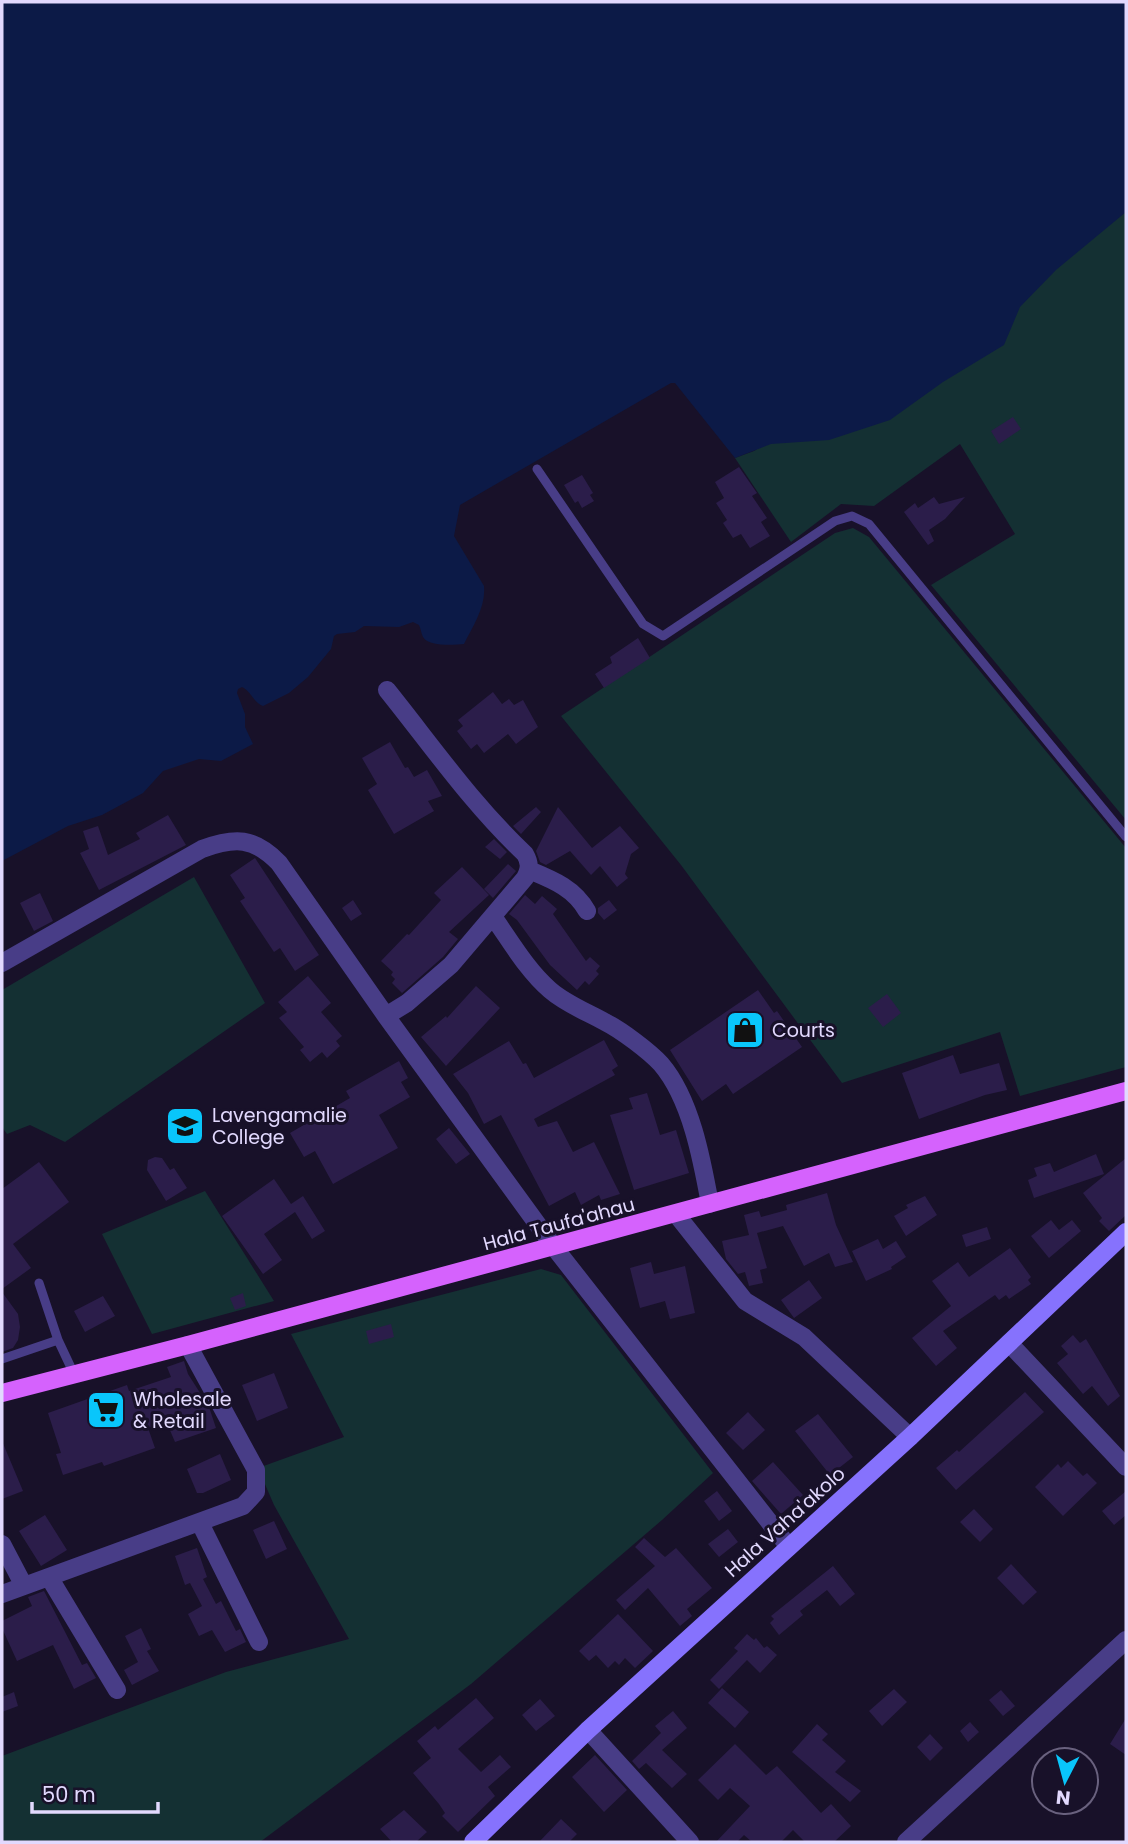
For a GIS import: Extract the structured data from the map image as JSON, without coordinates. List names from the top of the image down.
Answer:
{
  "streets": {
    "main road": ["Hala Taufa'ahau", "Hala Vaha'akolo"]
  },
  "places": {
    "shop": ["Courts"],
    "school or university": ["Lavengamalie College"],
    "supermarket": ["Wholesale & Retail"]
  },
  "scale_bar": "50 m",
  "north": "bottom"
}
